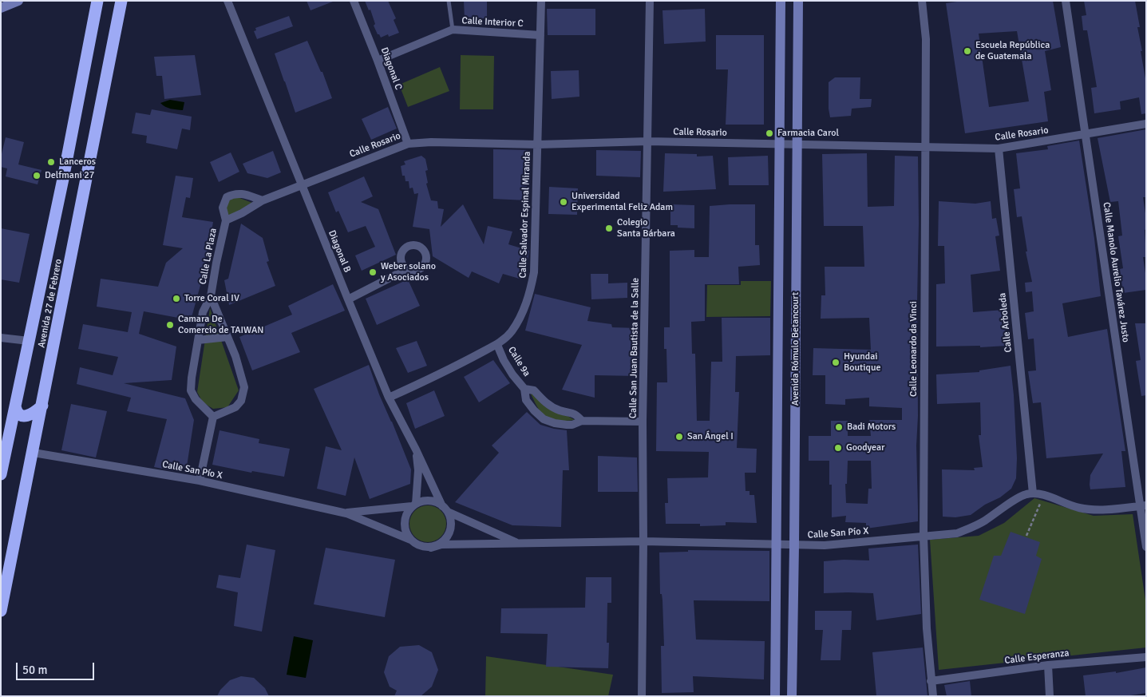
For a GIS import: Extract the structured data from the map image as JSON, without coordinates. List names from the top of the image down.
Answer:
{
  "streets": {
    "highway": ["Avenida 27 de Febrero"],
    "main road": ["Avenida Rómulo Betancourt"],
    "street": [
      "Calle Interior C",
      "Diagonal C",
      "Calle Rosario",
      "Calle Salvador Espinal Miranda",
      "Diagonal B",
      "Calle La Plaza",
      "Calle Manolo Aurelio Tavárez Justo",
      "Calle Arboleda",
      "Calle San Juan Bautista de la Salle",
      "Calle Leonardo da Vinci",
      "Calle 9a",
      "Calle San Pío X",
      "Calle Esperanza"
    ]
  },
  "crossings": [
    ["Calle Interior C", "Diagonal C"],
    ["Calle Interior C", "Calle Salvador Espinal Miranda"],
    ["Diagonal C", "Calle Rosario"],
    ["Calle Rosario", "Calle Salvador Espinal Miranda"],
    ["Calle Rosario", "Diagonal B"],
    ["Calle Rosario", "Calle La Plaza"],
    ["Calle Rosario", "Calle Manolo Aurelio Tavárez Justo"],
    ["Calle Rosario", "Calle Arboleda"],
    ["Calle Rosario", "Calle San Juan Bautista de la Salle"],
    ["Calle Rosario", "Avenida Rómulo Betancourt"],
    ["Calle Rosario", "Calle Leonardo da Vinci"],
    ["Calle Salvador Espinal Miranda", "Diagonal B"],
    ["Calle Salvador Espinal Miranda", "Calle 9a"],
    ["Diagonal B", "Calle San Pío X"],
    ["Calle Manolo Aurelio Tavárez Justo", "Calle San Pío X"],
    ["Avenida 27 de Febrero", "Calle San Pío X"],
    ["Calle Arboleda", "Calle San Pío X"],
    ["Calle San Juan Bautista de la Salle", "Calle 9a"],
    ["Calle San Juan Bautista de la Salle", "Calle San Pío X"],
    ["Avenida Rómulo Betancourt", "Calle San Pío X"],
    ["Calle Leonardo da Vinci", "Calle San Pío X"],
    ["Calle Leonardo da Vinci", "Calle Esperanza"]
  ],
  "places": [
    "Escuela República de Guatemala",
    "Farmacia Carol",
    "Lanceros",
    "Delfmani 27",
    "Universidad Experimental Feliz Adam",
    "Colegio Santa Bárbara",
    "Weber solano y Asociados",
    "Torre Coral IV",
    "Camara De Comercio de TAIWAN",
    "Hyundai Boutique",
    "Badi Motors",
    "San Ángel I",
    "Goodyear"
  ],
  "scale_bar": "50 m"
}
